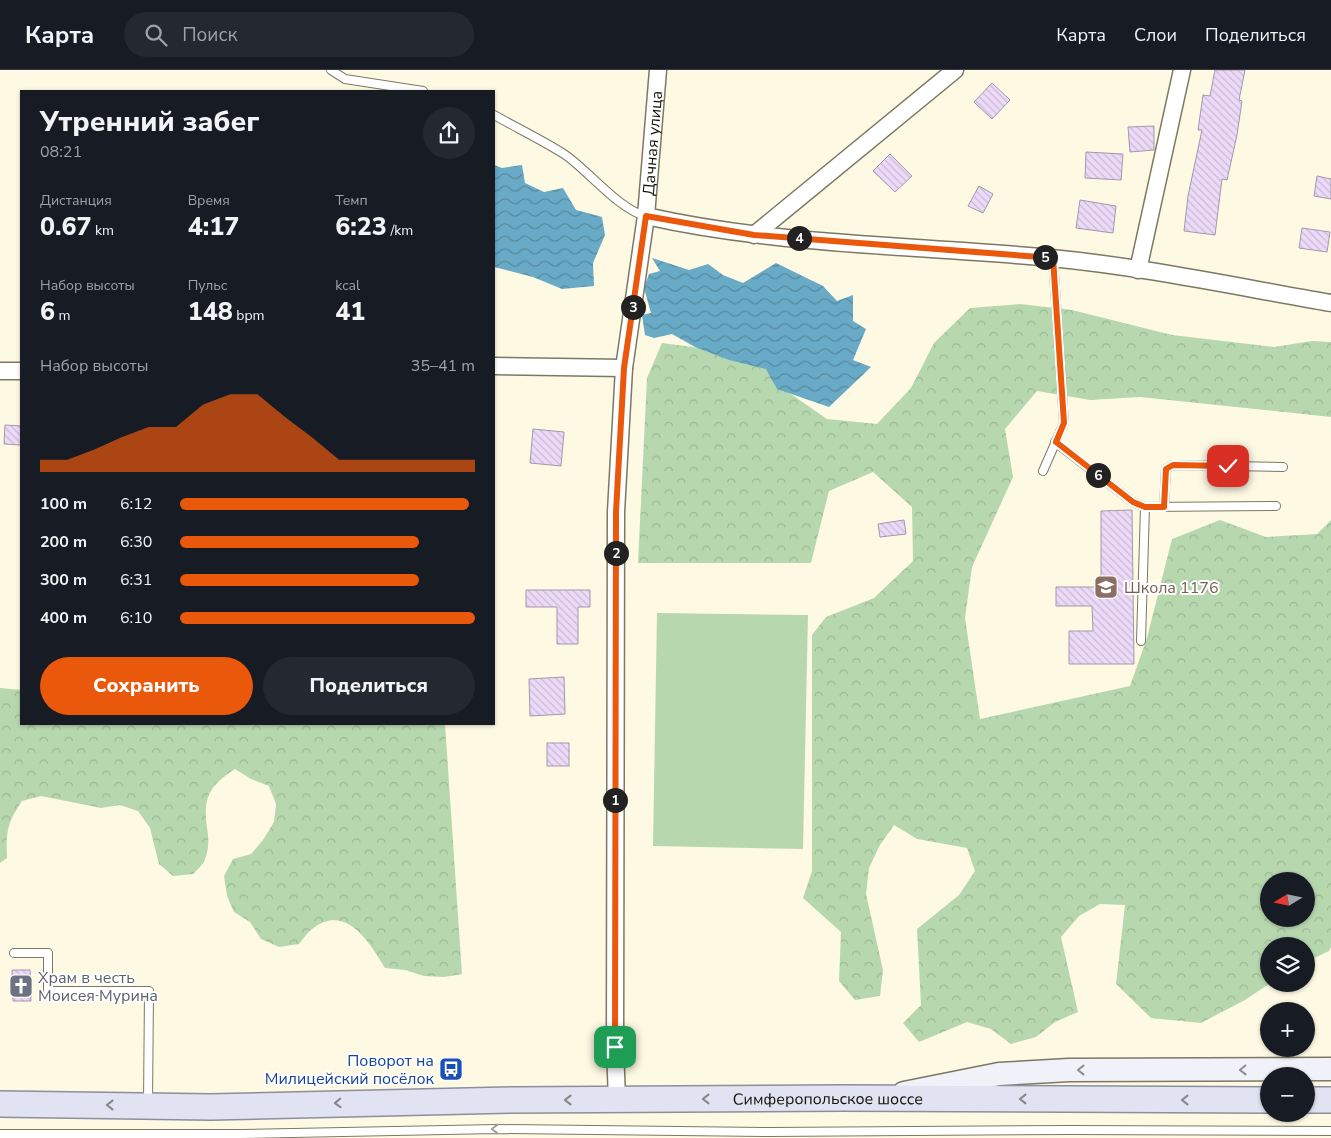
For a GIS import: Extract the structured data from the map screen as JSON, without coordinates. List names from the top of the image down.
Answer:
{
  "streets": {
    "main road": ["Симферопольское шоссе"],
    "street": ["Дачная улица"]
  },
  "crossings": [
    ["Дачная улица", "Симферопольское шоссе"]
  ],
  "places": {
    "school or university": ["Школа 1176"],
    "church": ["Храм в честь Моисея Мурина"],
    "bus stop": ["Поворот на Милицейский посёлок"]
  },
  "north": "left",
  "page": {
    "header": "Карта",
    "search": "Поиск",
    "nav": ["Карта", "Слои", "Поделиться"],
    "heading": ["Утренний забег", "08:21"],
    "stats": [
      ["Дистанция", "0.67 km"],
      ["Время", "4:17"],
      ["Темп", "6:23 /km"],
      ["Набор высоты", "6 m"],
      ["Пульс", "148 bpm"],
      ["kcal", "41"]
    ],
    "pins": [
      "4",
      "5",
      "3",
      "6",
      "2",
      "1"
    ],
    "chart": ["Набор высоты", "35–41 m"],
    "list": [
      {
        "name": "100 m",
        "note": "6:12"
      },
      {
        "name": "200 m",
        "note": "6:30"
      },
      {
        "name": "300 m",
        "note": "6:31"
      },
      {
        "name": "400 m",
        "note": "6:10"
      }
    ],
    "buttons": ["Сохранить", "Поделиться"],
    "map_buttons": ["+", "−"]
  }
}
